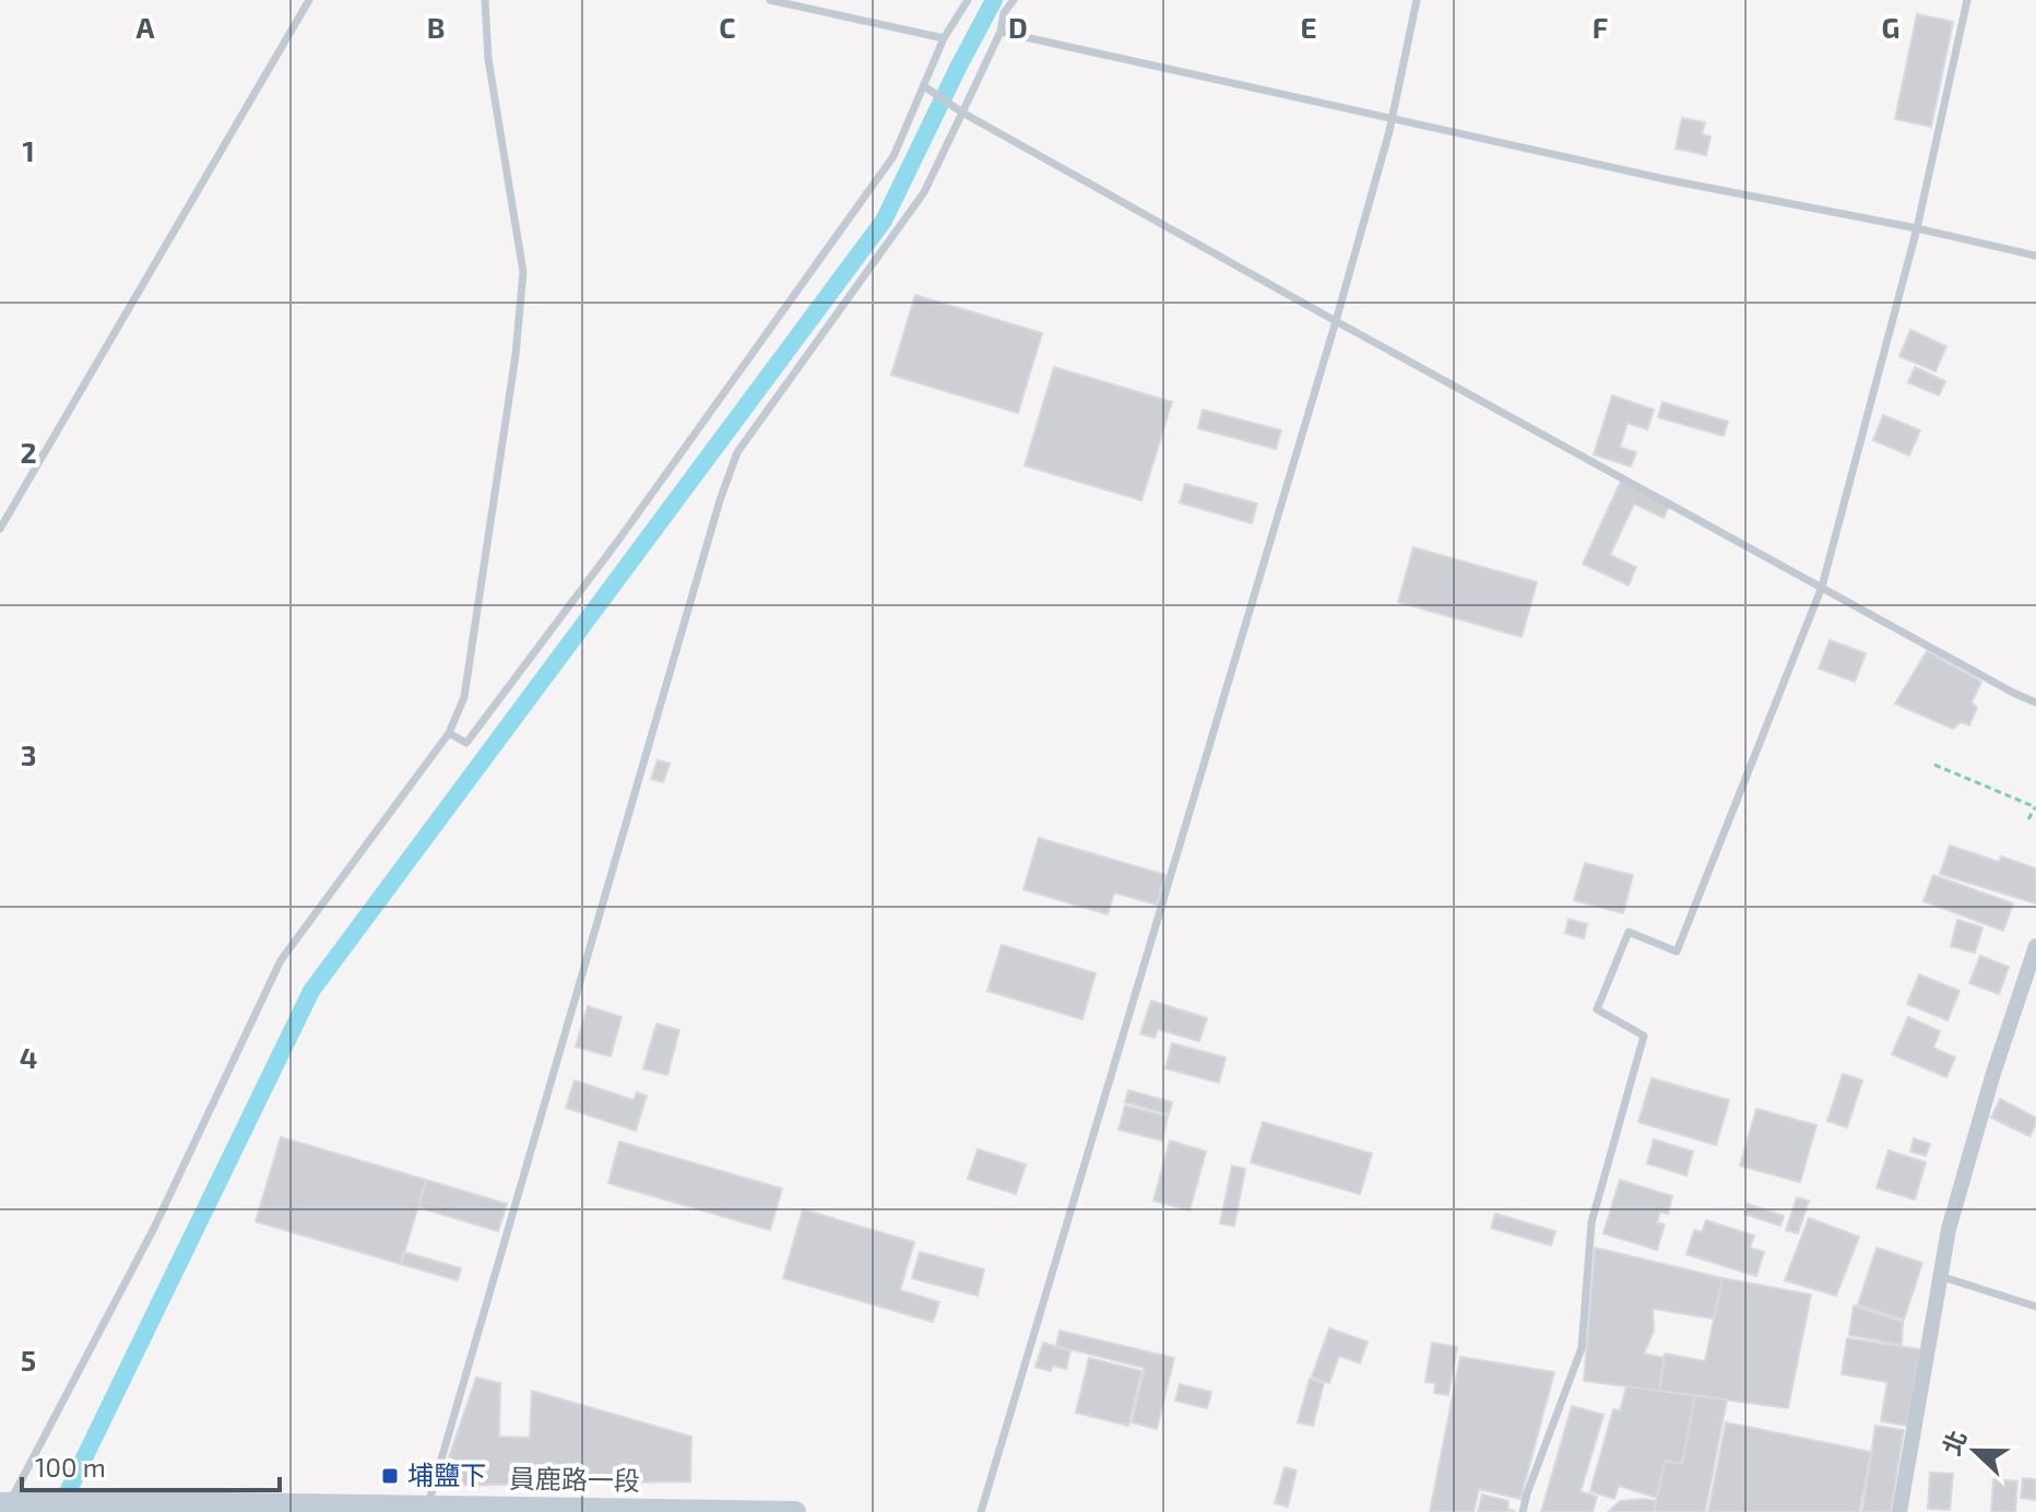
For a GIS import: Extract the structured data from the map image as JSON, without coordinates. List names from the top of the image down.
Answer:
{
  "streets": {
    "main road": ["員鹿路一段"]
  },
  "places": {
    "transit": ["埔鹽下"]
  },
  "scale_bar": "100 m",
  "north": "left",
  "grid": {
    "columns": [
      "A",
      "B",
      "C",
      "D",
      "E",
      "F",
      "G"
    ],
    "rows": [
      "1",
      "2",
      "3",
      "4",
      "5"
    ]
  }
}
